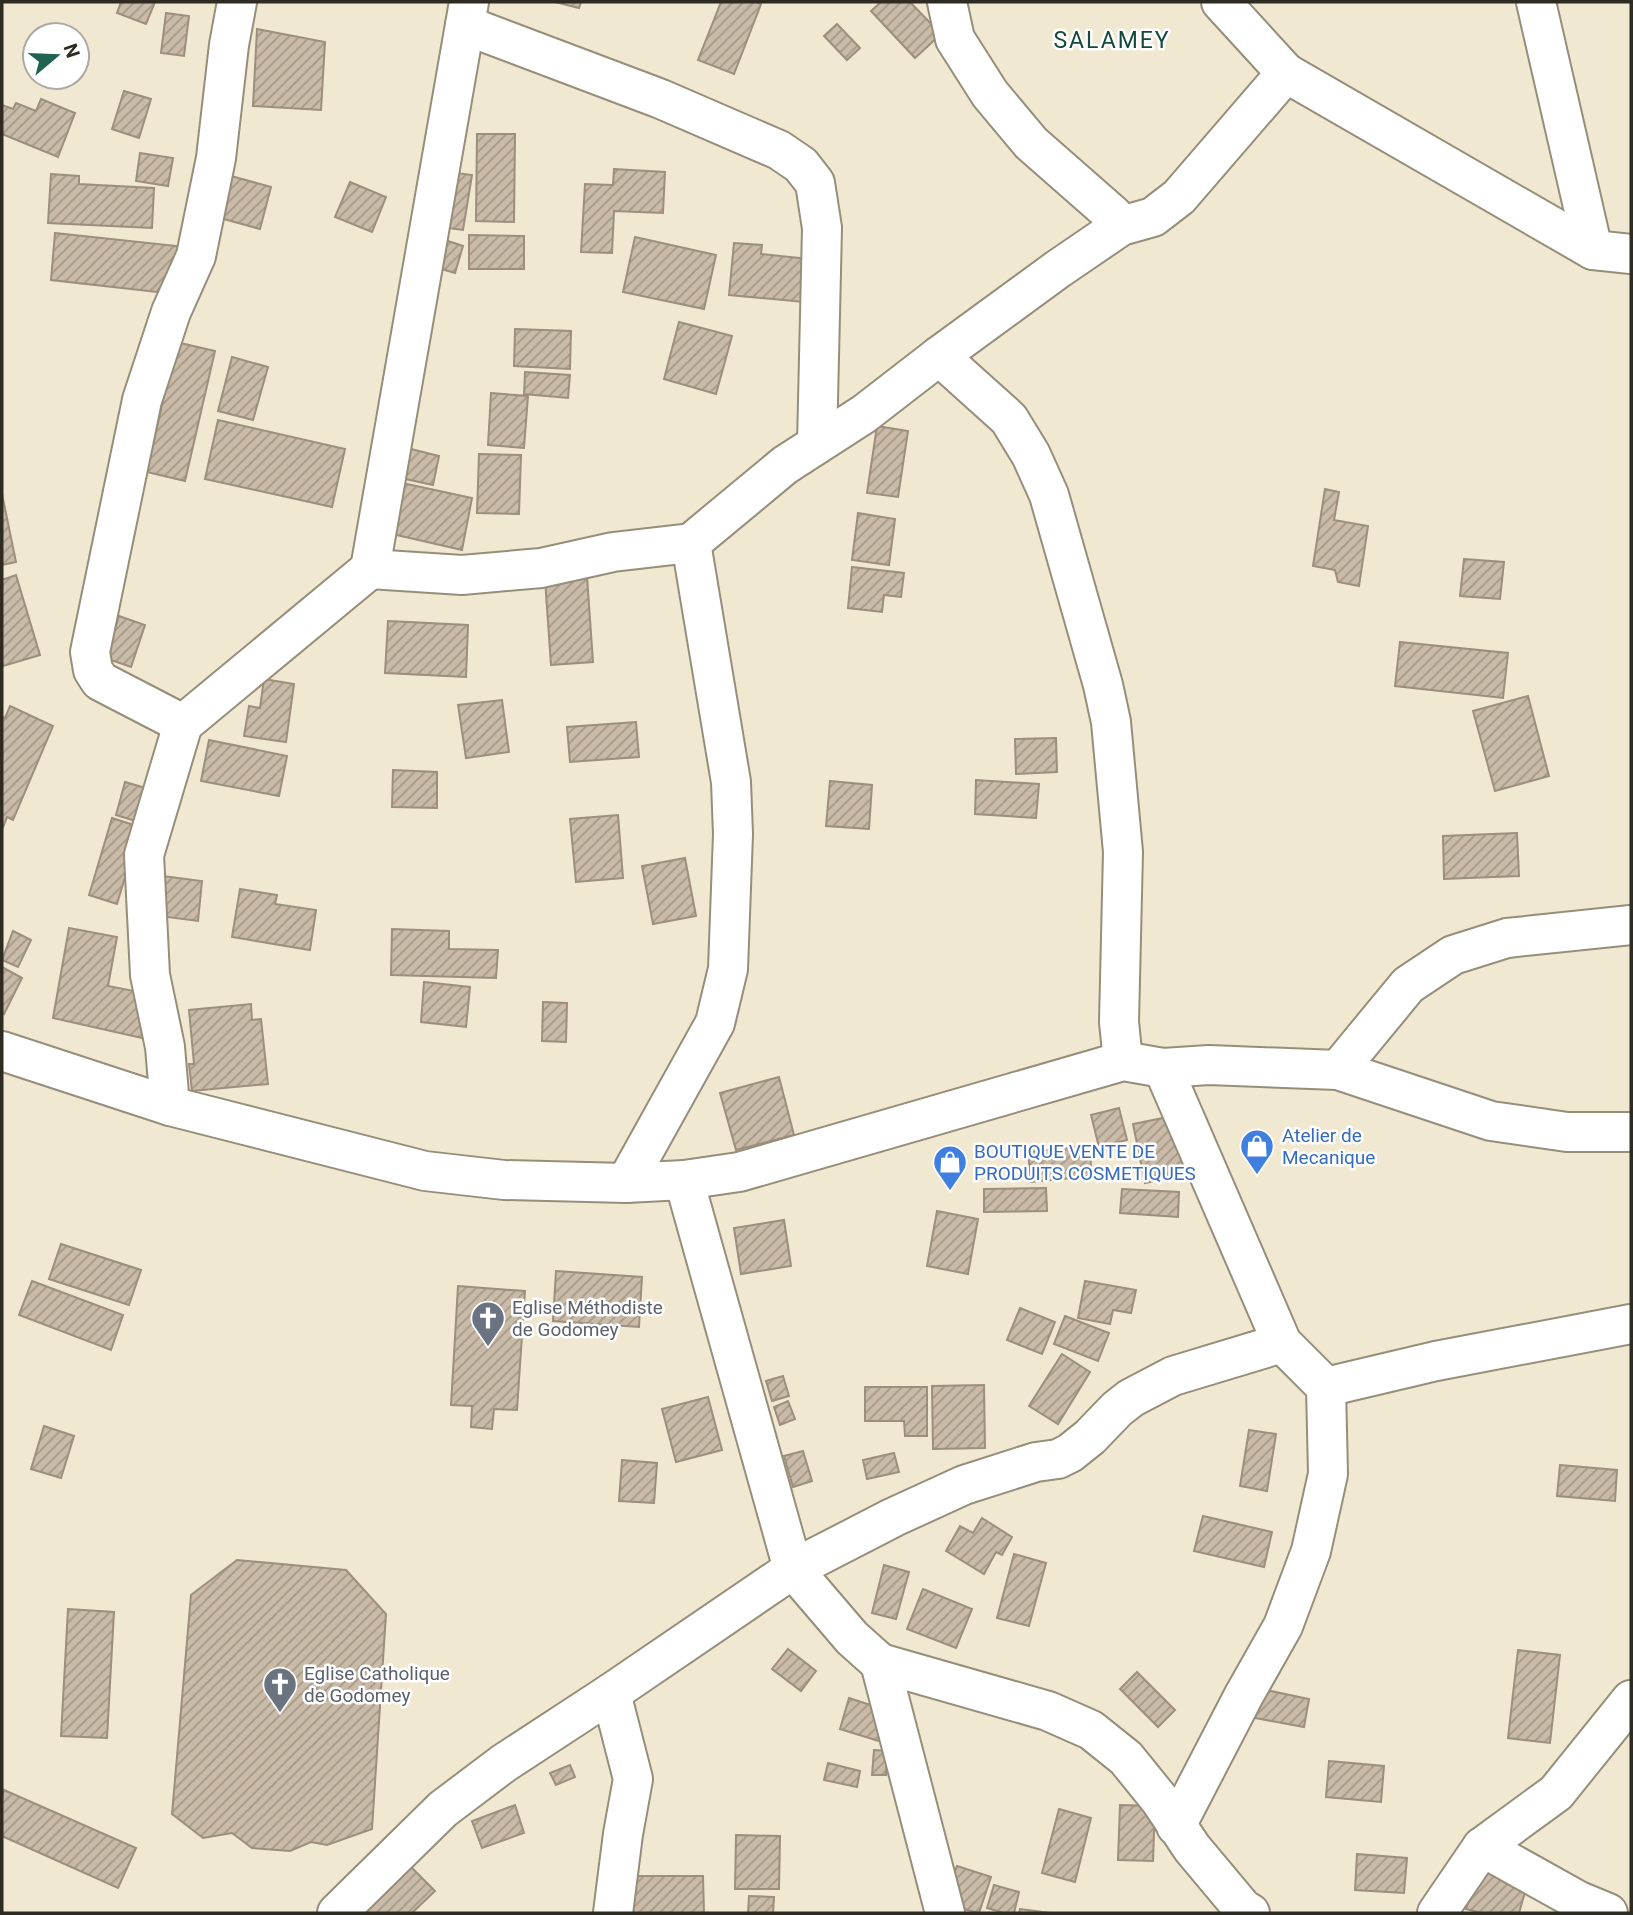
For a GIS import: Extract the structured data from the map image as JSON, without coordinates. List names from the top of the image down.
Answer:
{
  "districts": ["SALAMEY"],
  "places": {
    "shop": ["Atelier de Mecanique", "BOUTIQUE VENTE DE PRODUITS COSMETIQUES"],
    "church": ["Eglise Méthodiste de Godomey", "Eglise Catholique de Godomey"]
  },
  "north": "right"
}
